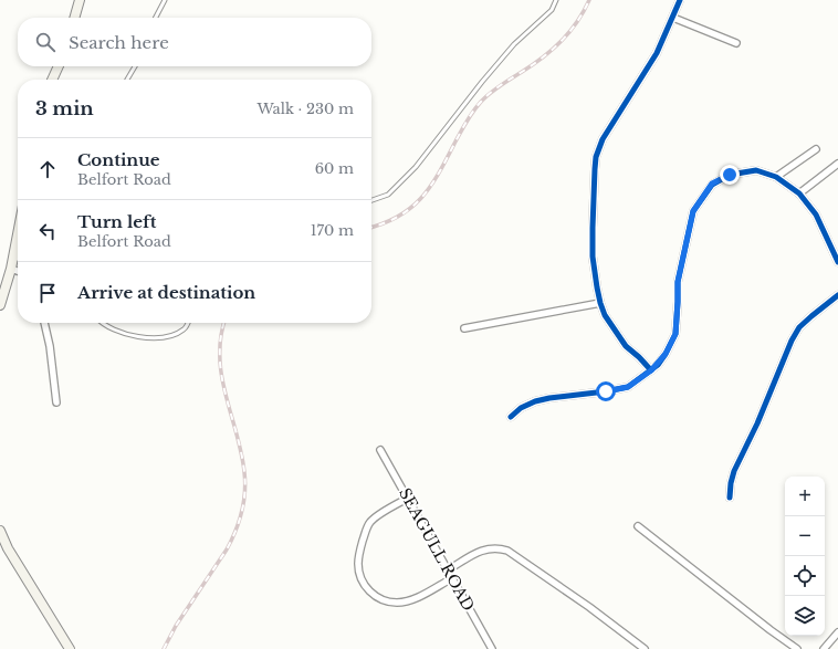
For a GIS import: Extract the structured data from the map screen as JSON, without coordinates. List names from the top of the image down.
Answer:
{
  "streets": {
    "street": ["SEAGULL ROAD"]
  },
  "page": {
    "search": "Search here",
    "heading": ["3 min", "Walk · 230 m"],
    "list": [
      ["Continue", "Belfort Road", "60 m"],
      ["Turn left", "Belfort Road", "170 m"],
      "Arrive at destination"
    ],
    "map_buttons": ["+", "−"]
  }
}
